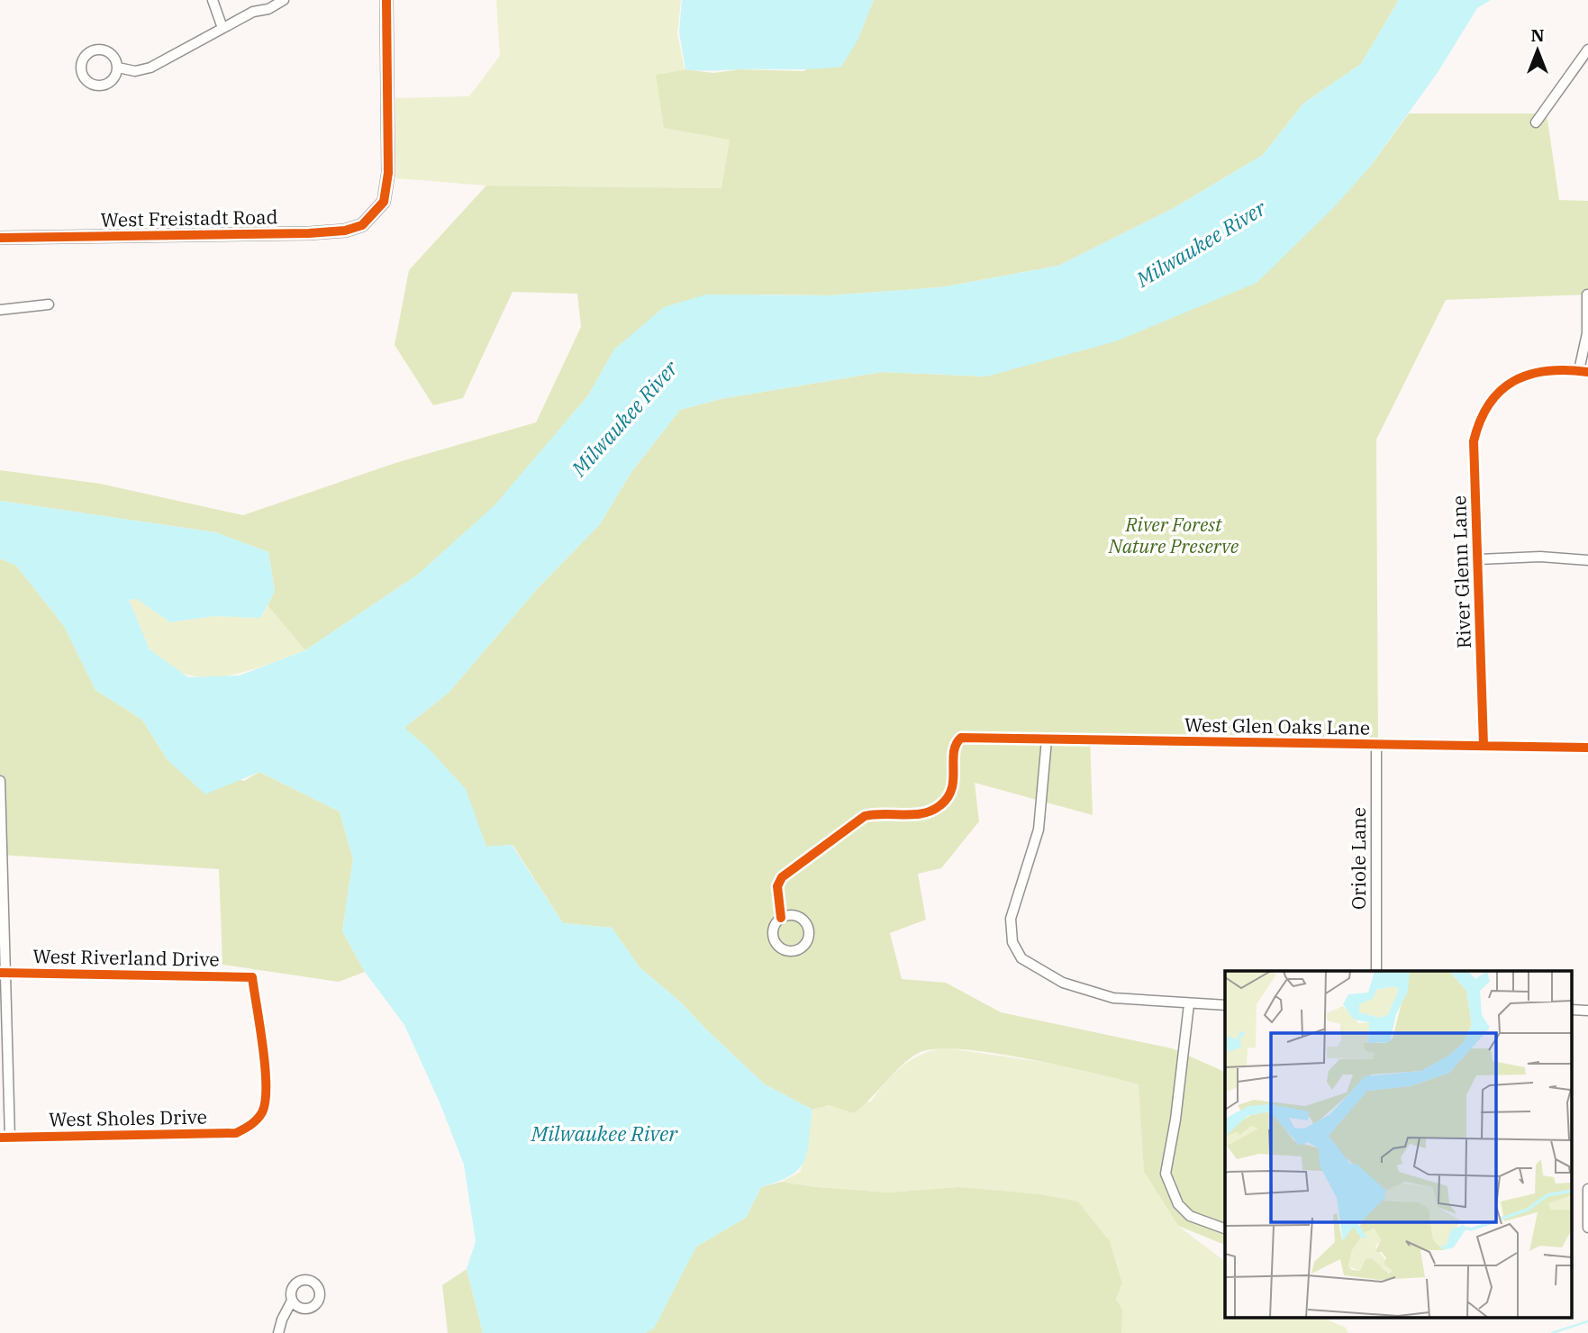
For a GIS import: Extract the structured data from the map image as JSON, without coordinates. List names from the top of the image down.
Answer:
{
  "streets": {
    "street": [
      "West Freistadt Road",
      "River Glenn Lane",
      "West Glen Oaks Lane",
      "Oriole Lane",
      "West Riverland Drive",
      "West Sholes Drive"
    ]
  },
  "crossings": [
    ["River Glenn Lane", "West Glen Oaks Lane"],
    ["West Glen Oaks Lane", "Oriole Lane"],
    ["West Riverland Drive", "West Sholes Drive"]
  ],
  "water": ["Milwaukee River"],
  "parks": ["River Forest Nature Preserve"],
  "north": "top"
}
